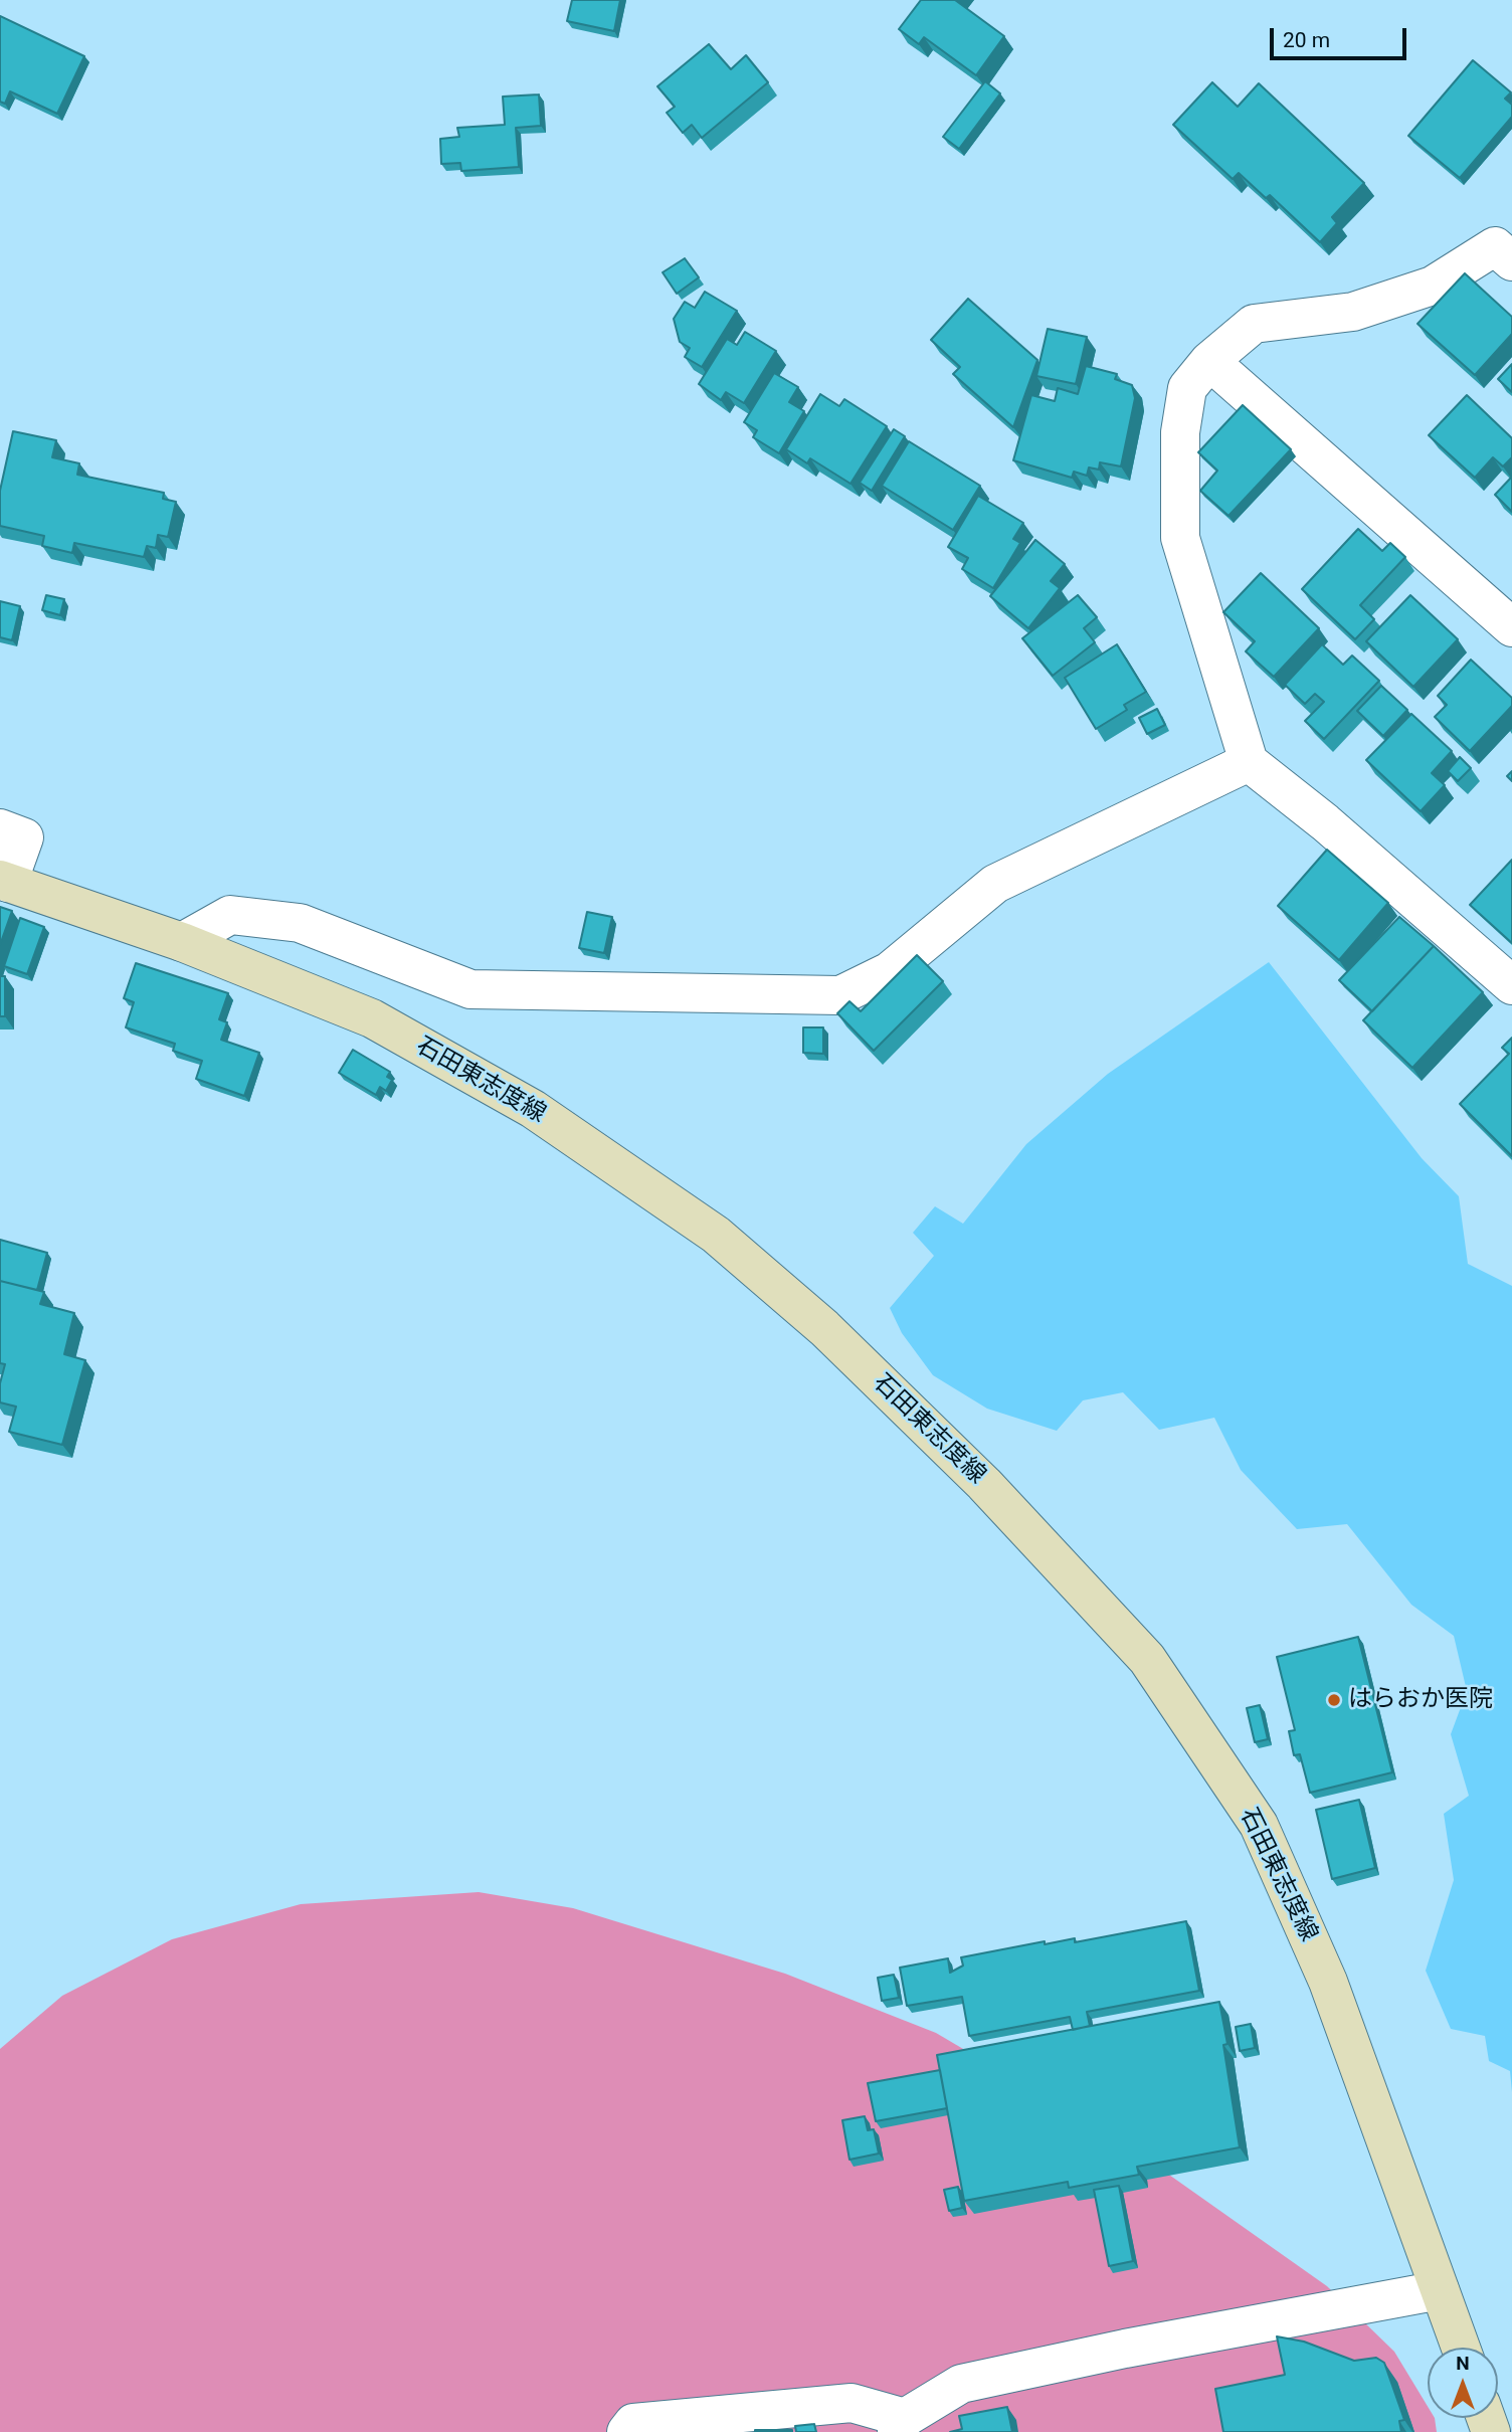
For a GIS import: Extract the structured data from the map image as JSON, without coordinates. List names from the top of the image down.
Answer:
{
  "streets": {
    "main road": ["石田東志度線"]
  },
  "places": ["はらおか医院"],
  "scale_bar": "20 m",
  "north": "top"
}
